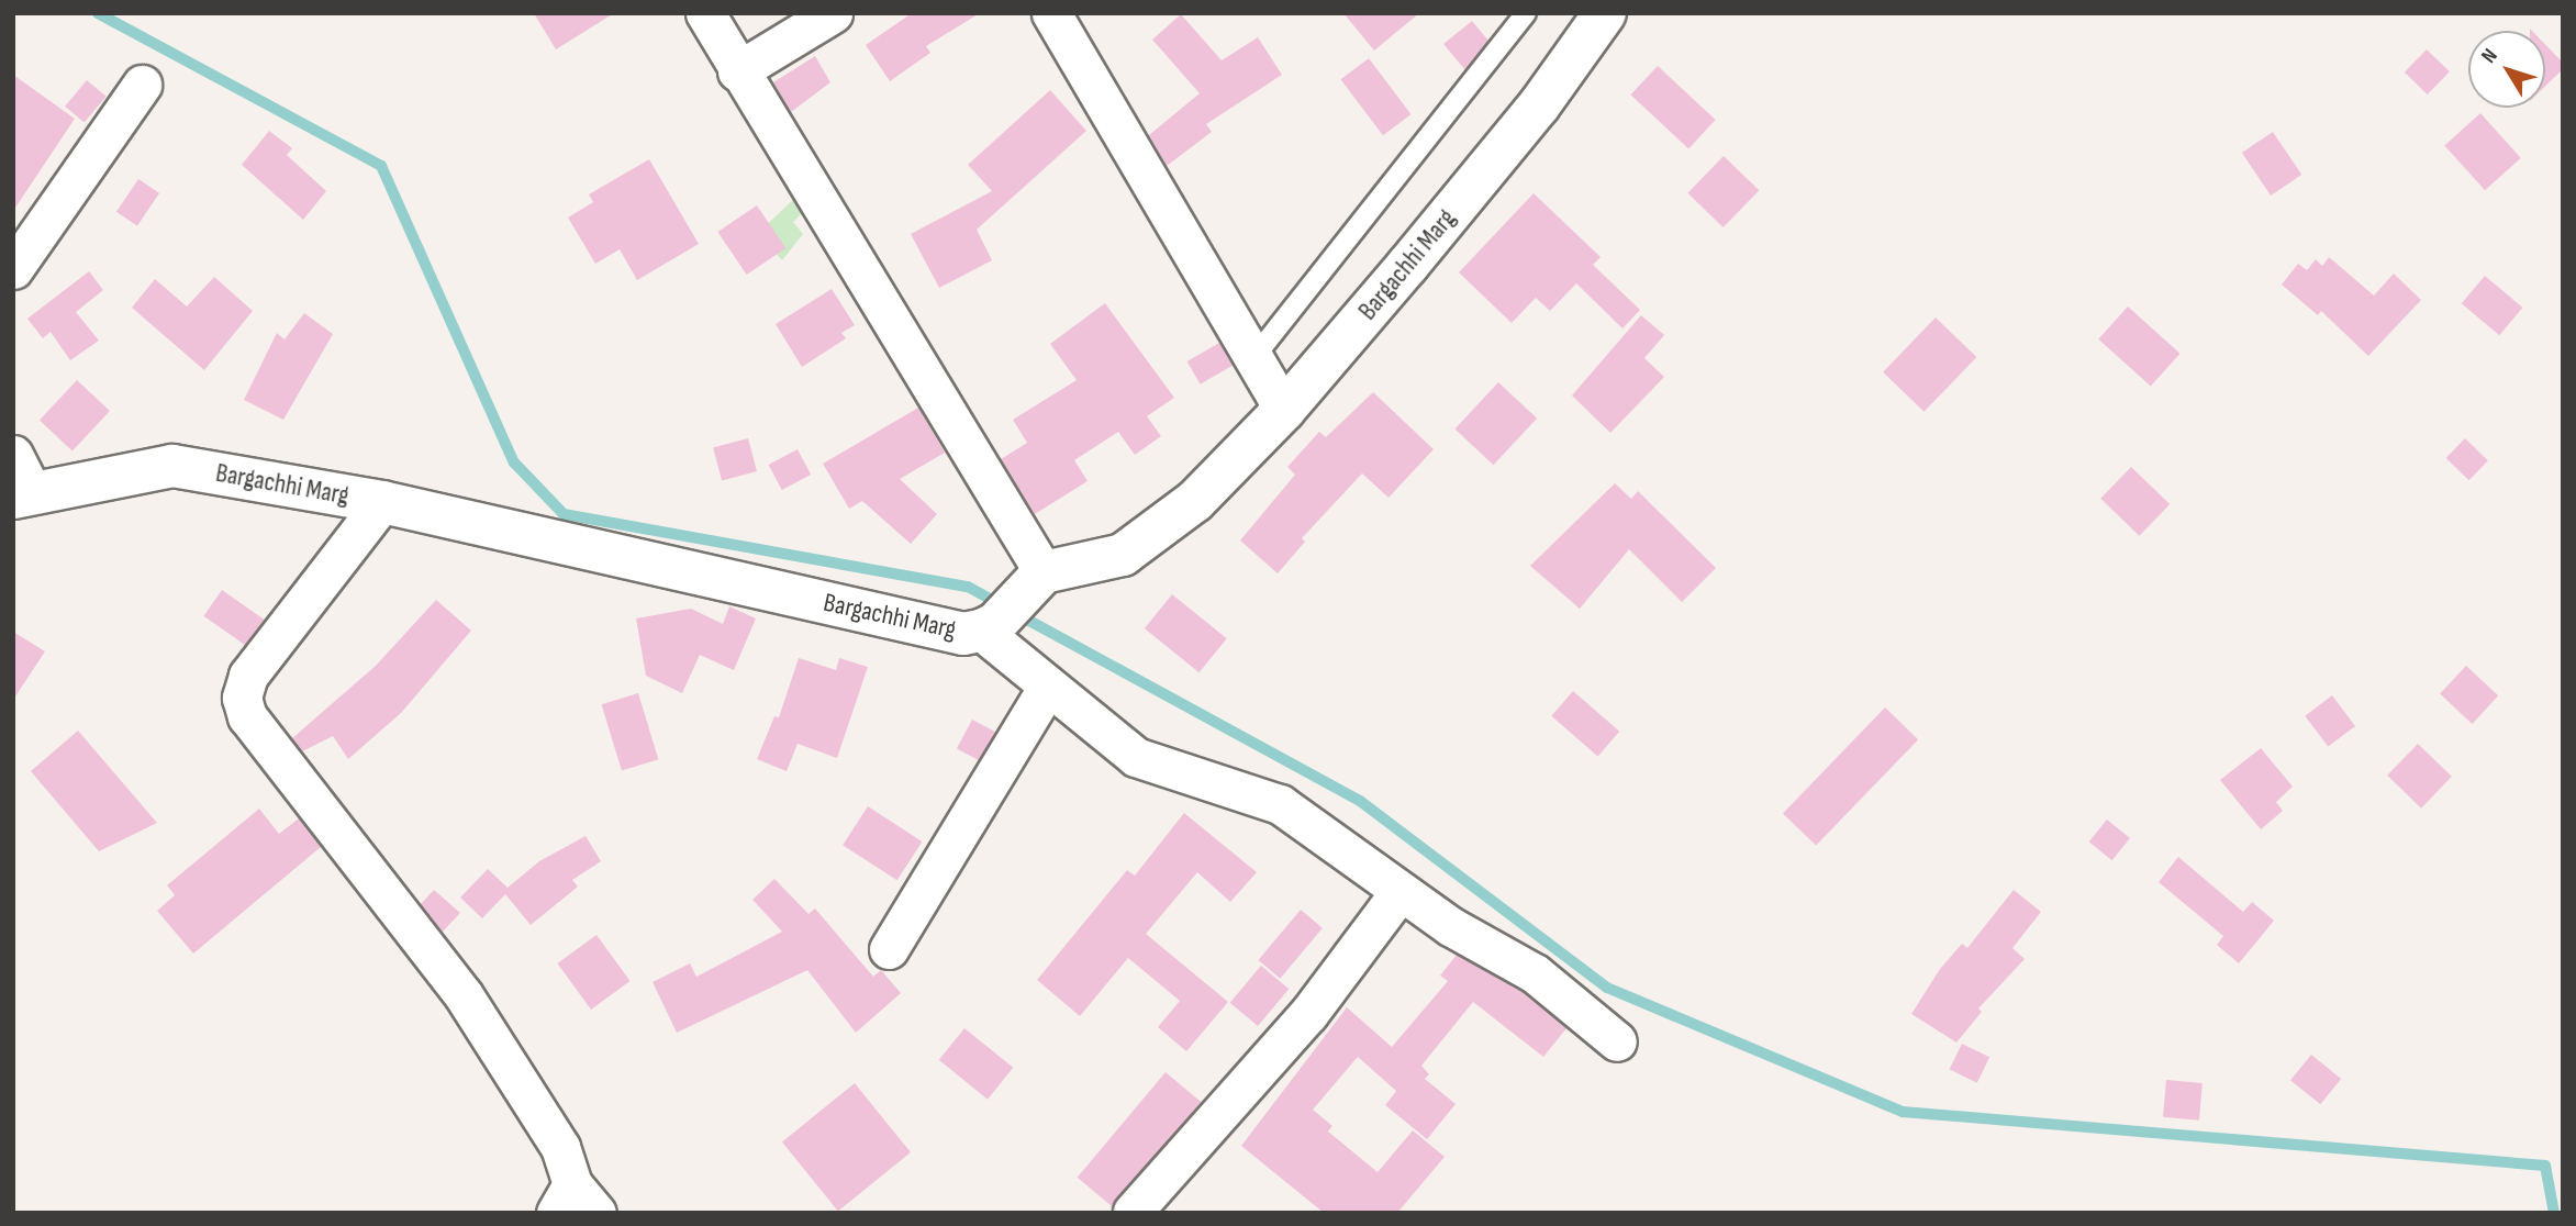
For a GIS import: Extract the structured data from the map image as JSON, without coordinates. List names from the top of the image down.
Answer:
{
  "streets": {
    "street": ["Bargachhi Marg"]
  },
  "north": "top left"
}
